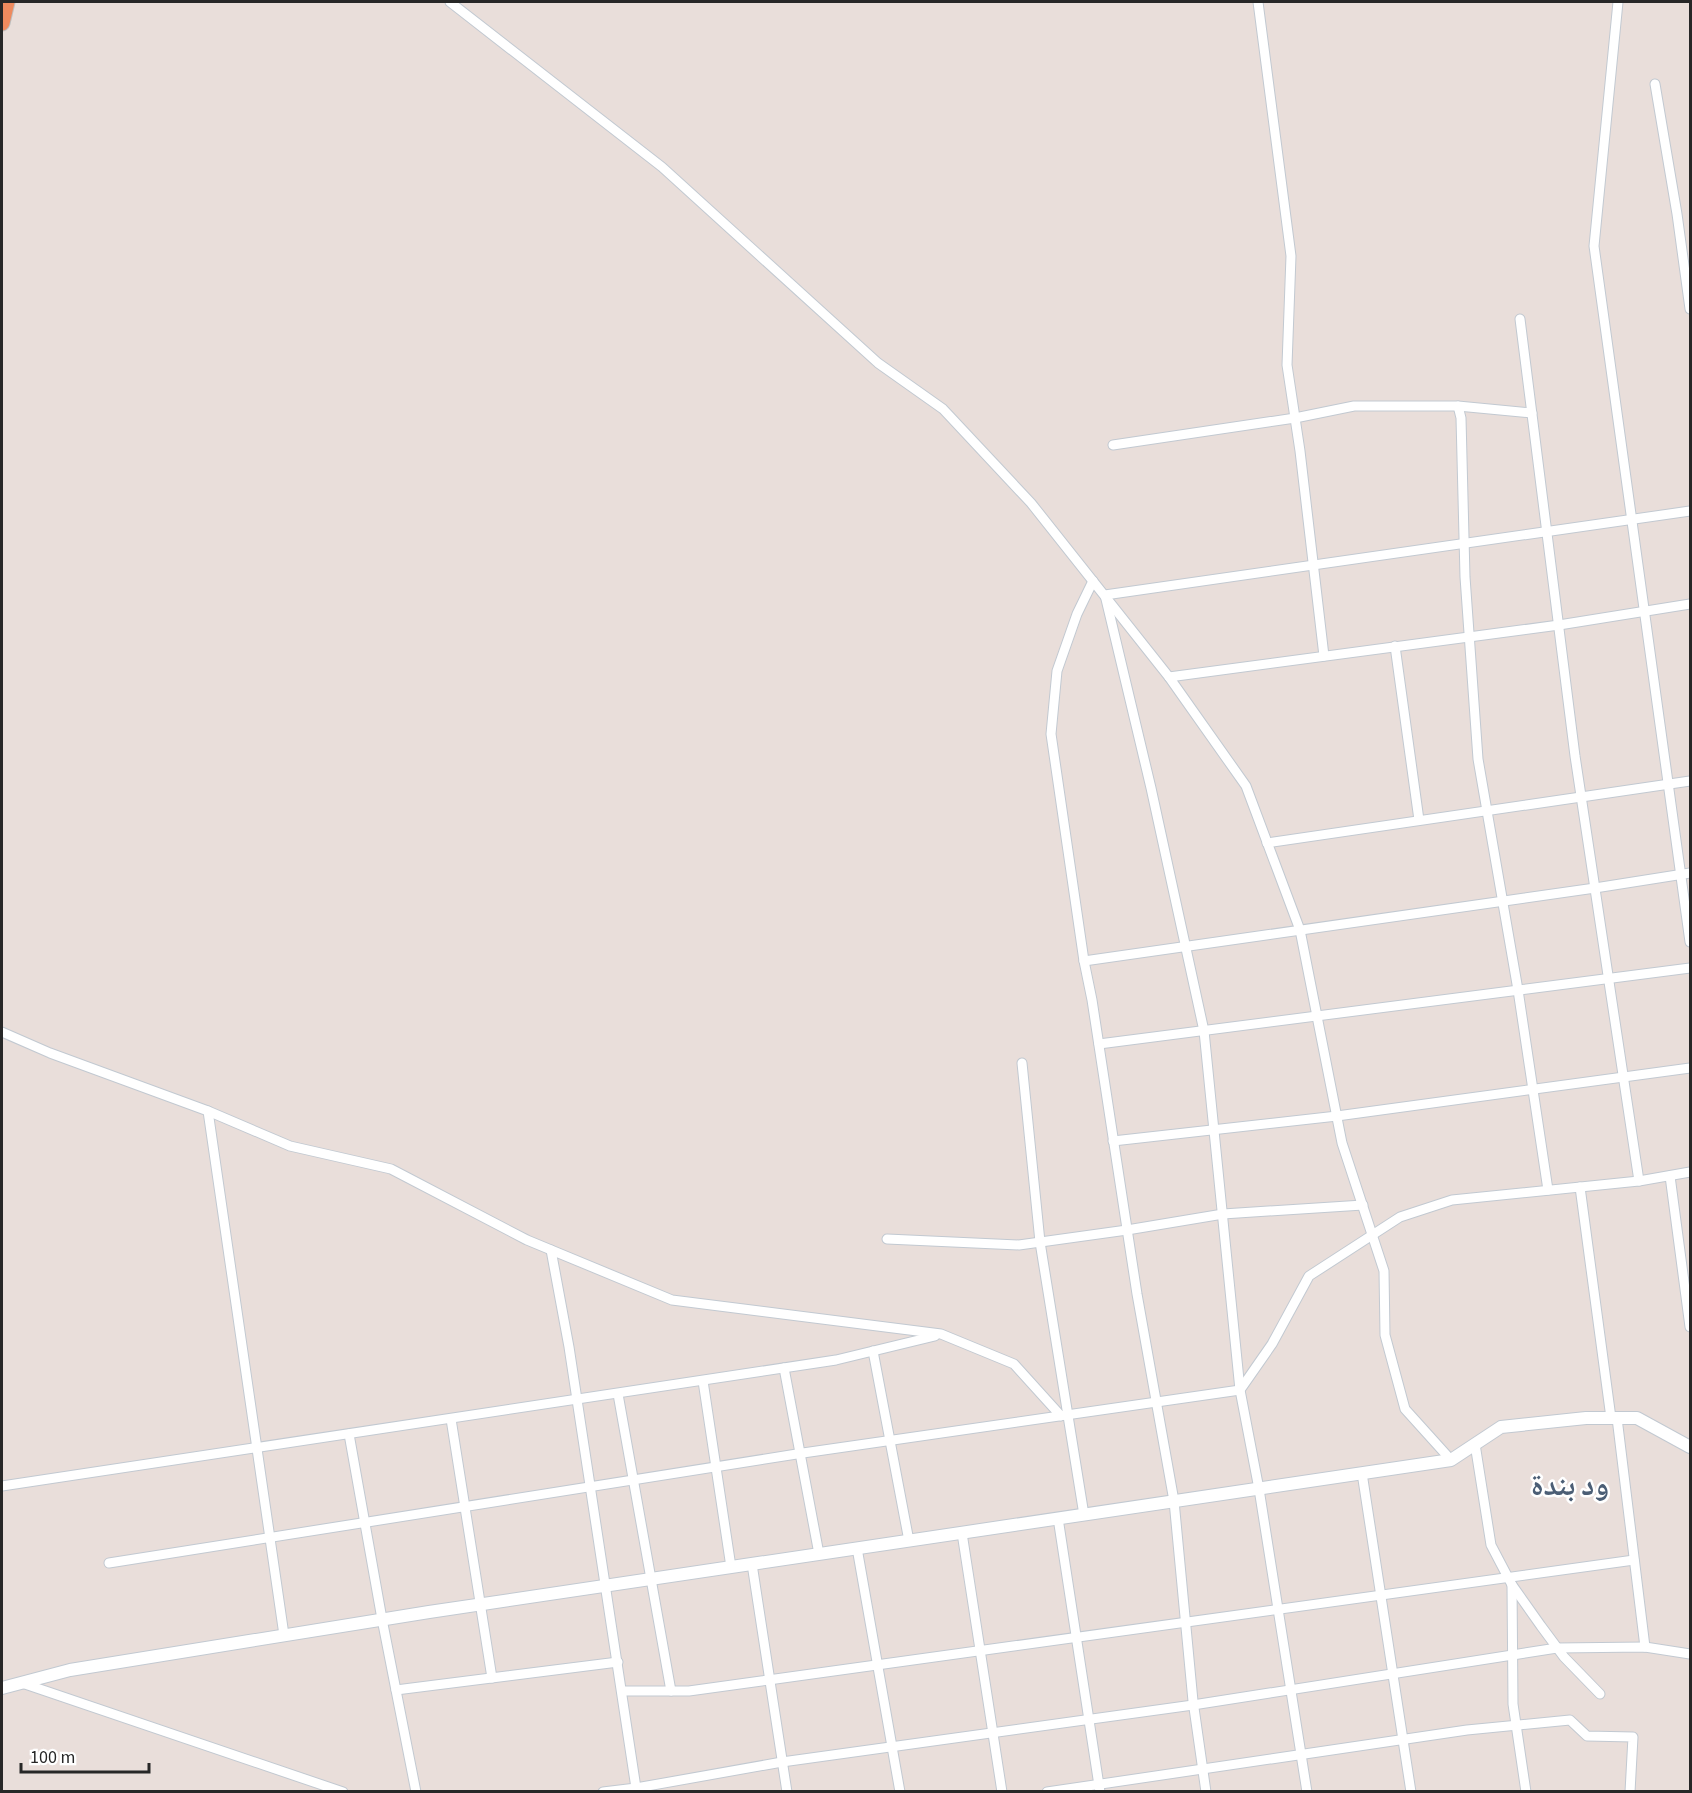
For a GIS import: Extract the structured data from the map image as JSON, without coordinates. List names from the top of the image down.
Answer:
{
  "districts": ["ود بندة"],
  "scale_bar": "100 m"
}
